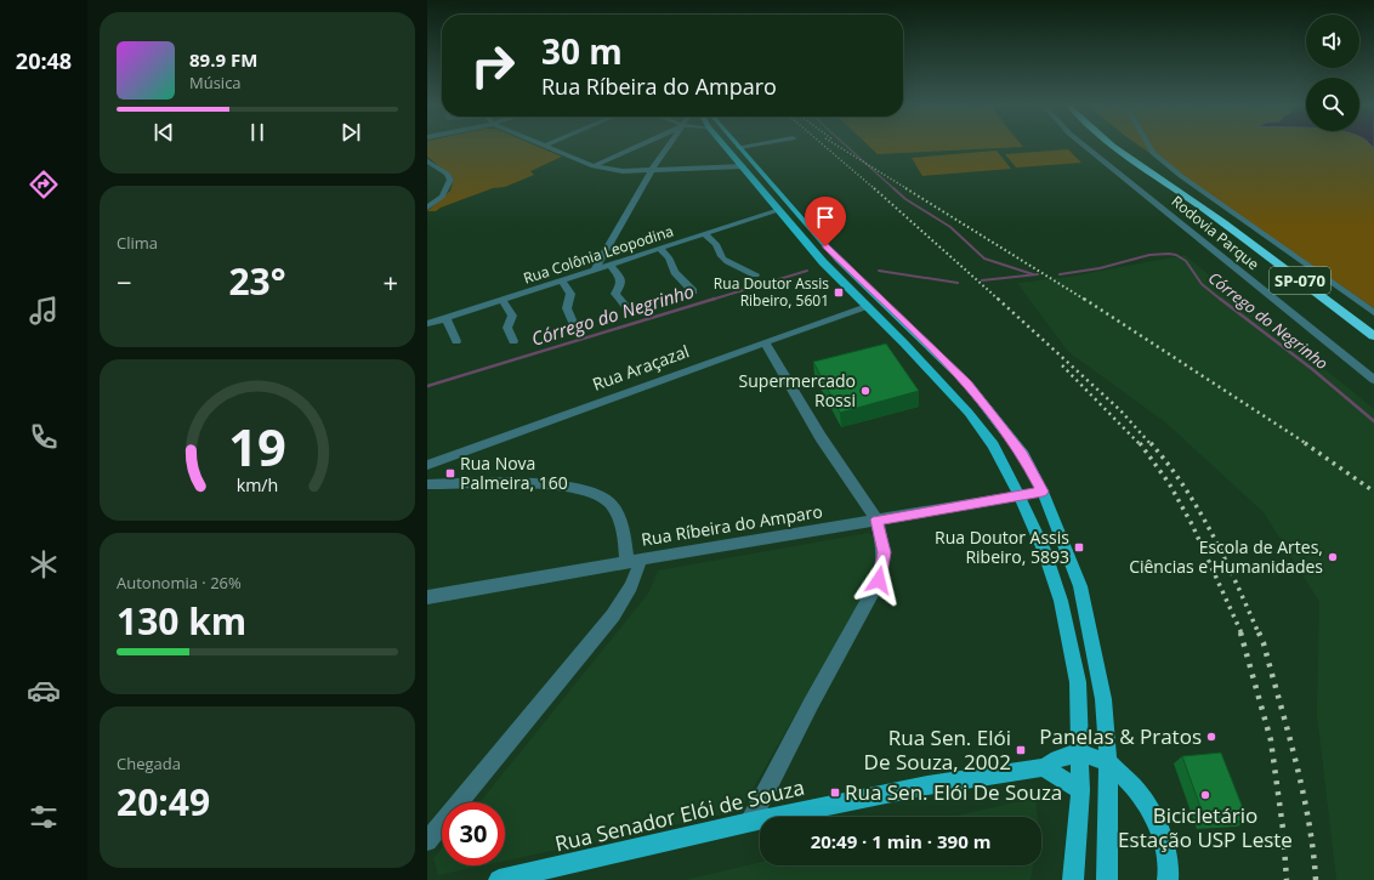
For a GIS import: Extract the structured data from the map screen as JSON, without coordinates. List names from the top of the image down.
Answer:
{
  "streets": {
    "highway": ["SP-070"],
    "main road": ["Rua Senador Elói de Souza"],
    "street": [
      "Rodovia Parque",
      "Rua Colônia Leopodina",
      "Rua Araçazal",
      "Rua Ríbeira do Amparo"
    ]
  },
  "water": ["Córrego do Negrinho"],
  "places": {
    "transit": [
      "Rua Doutor Assis Ribeiro, 5601",
      "Rua Nova Palmeira, 160",
      "Rua Doutor Assis Ribeiro, 5893",
      "Rua Sen. Elói De Souza, 2002",
      "Rua Sen. Elói De Souza"
    ],
    "other": [
      "Supermercado Rossi",
      "Escola de Artes, Ciências e Humanidades",
      "Panelas & Pratos",
      "Bicicletário Estação USP Leste"
    ]
  },
  "page": {
    "tabs": "20:48",
    "turn": ["30 m", "Rua Ríbeira do Amparo"],
    "song": ["89.9 FM", "Música"],
    "tile": [
      "Clima",
      ["Autonomia · 26%", "130 km"],
      ["Chegada", "20:49"]
    ],
    "heat": ["−", "23°", "+"],
    "limit": "30",
    "trip": "20:49 · 1 min · 390 m",
    "gauge": ["19", "km/h"]
  }
}
